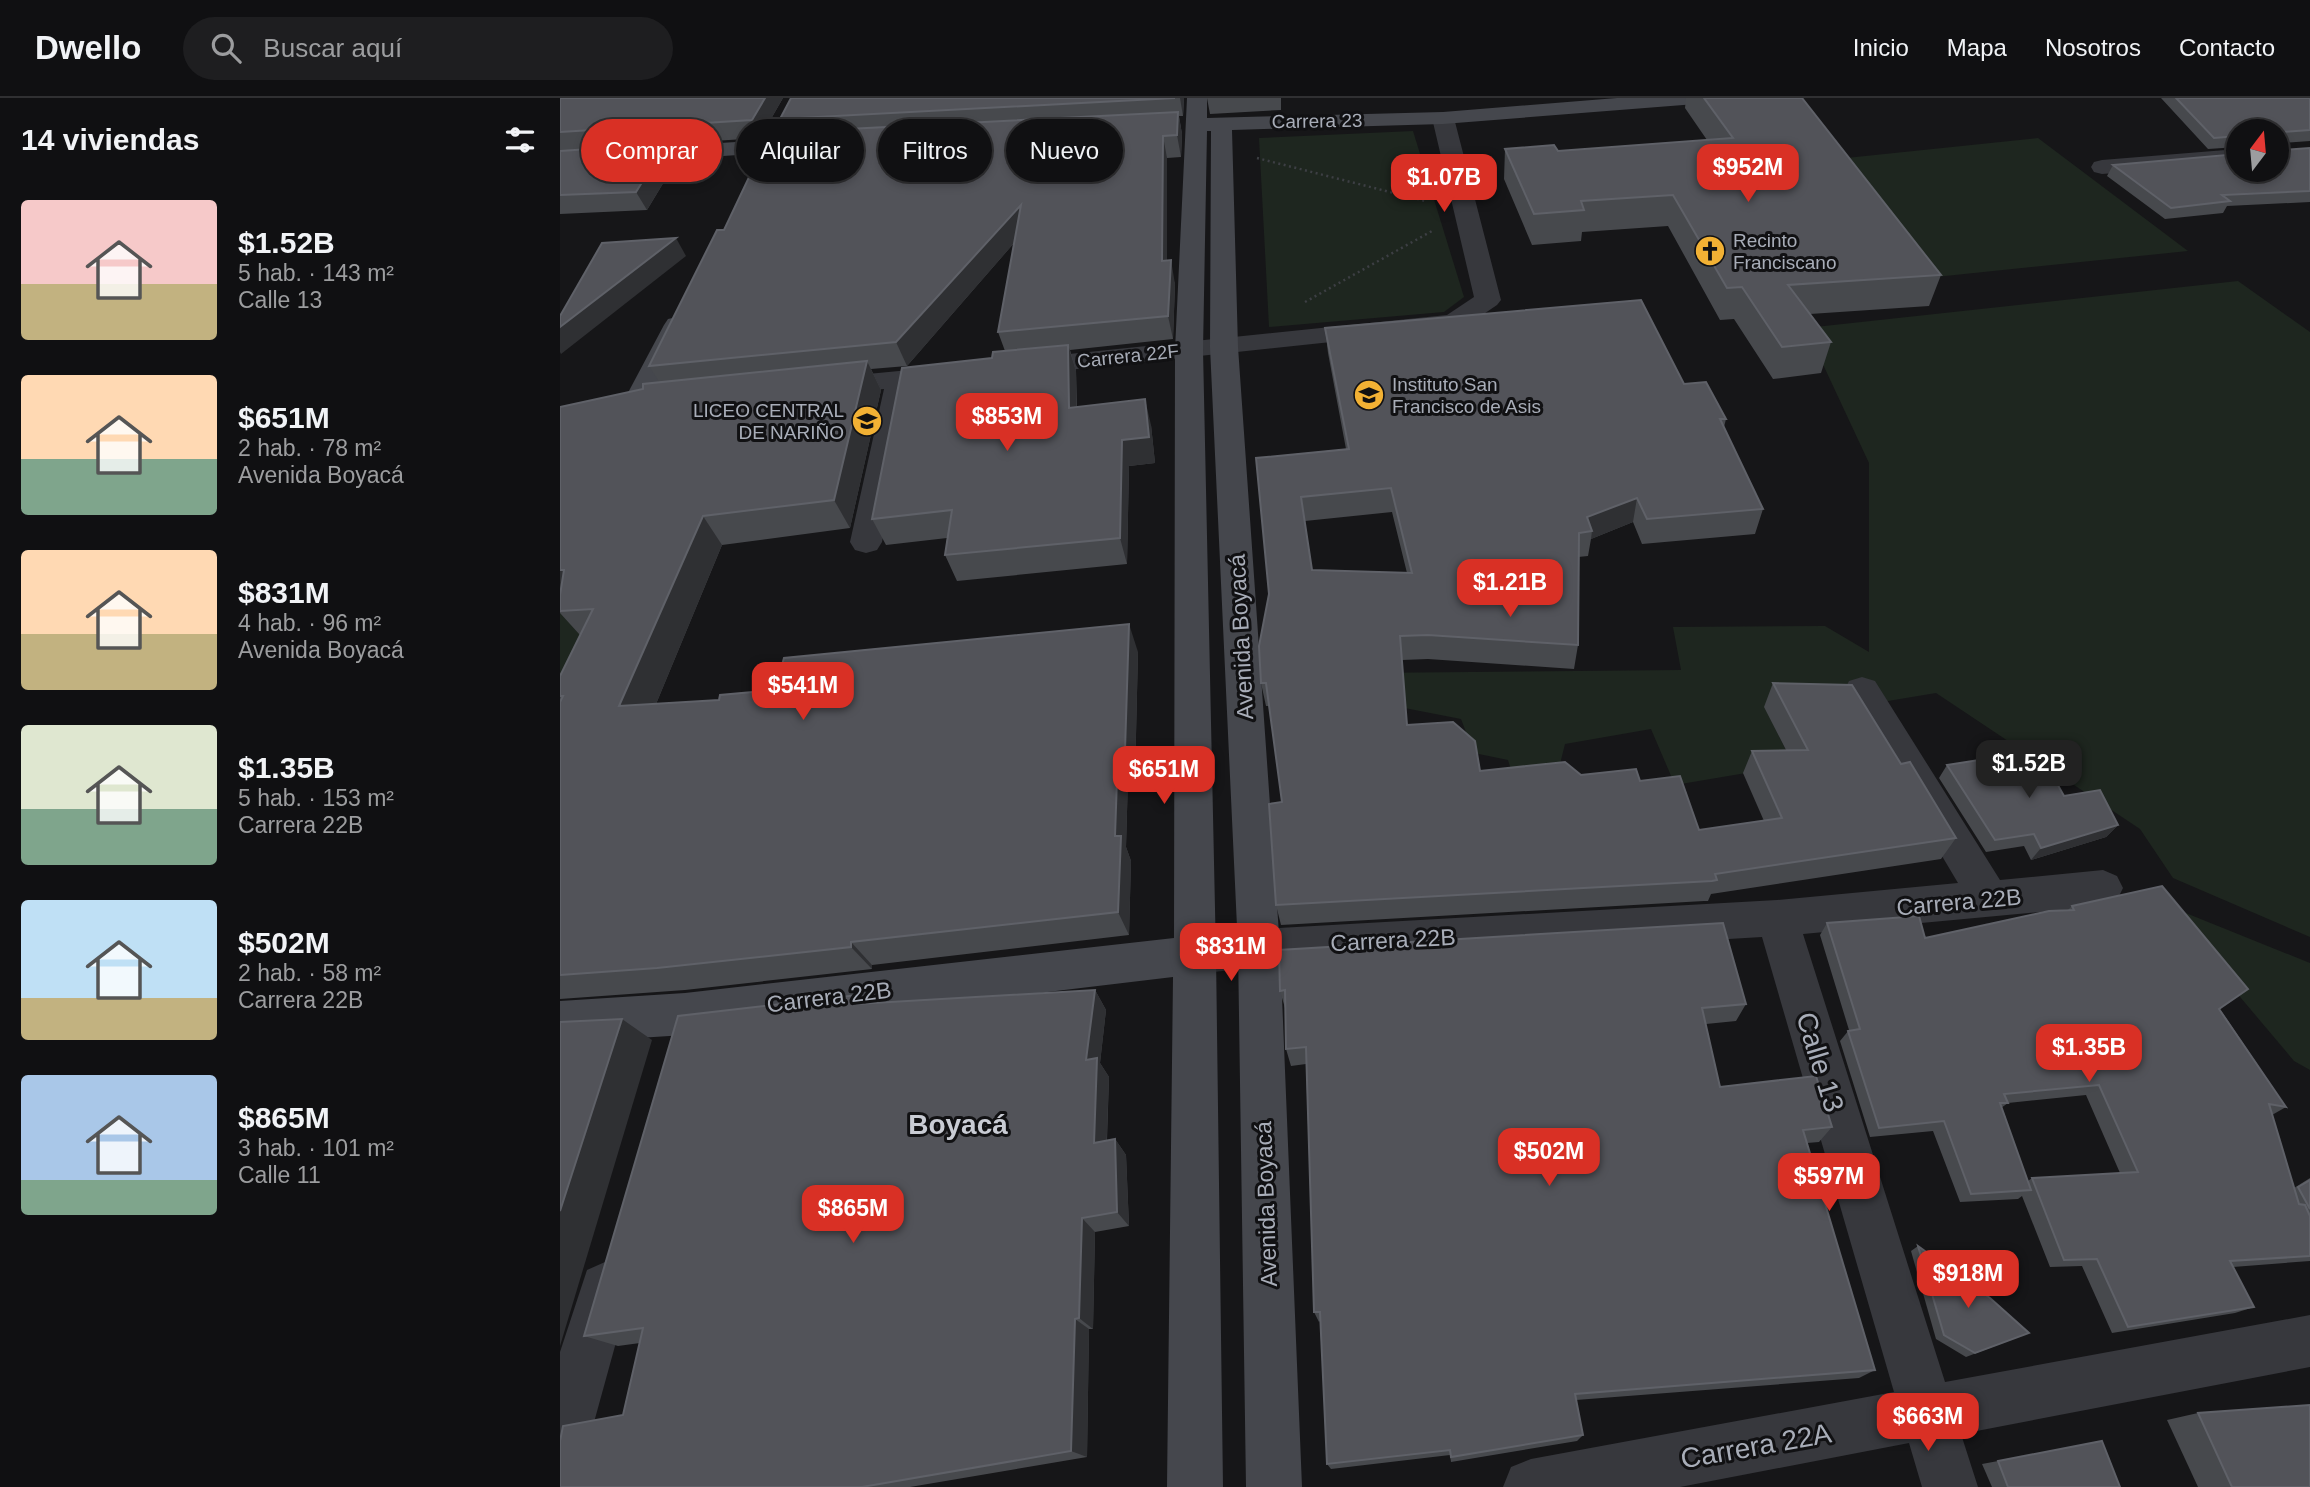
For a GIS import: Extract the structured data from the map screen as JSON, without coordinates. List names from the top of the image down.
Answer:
{
  "streets": {
    "main road": ["Carrera 23", "Avenida Boyacá", "Carrera 22B"],
    "street": ["Carrera 22F", "Calle 13", "Carrera 22A"]
  },
  "crossings": [
    ["Carrera 23", "Avenida Boyacá"],
    ["Carrera 22F", "Avenida Boyacá"],
    ["Avenida Boyacá", "Carrera 22B"],
    ["Carrera 22B", "Calle 13"],
    ["Calle 13", "Carrera 22A"]
  ],
  "districts": ["Boyacá"],
  "places": {
    "church": ["Recinto Franciscano"],
    "school or university": ["Instituto San Francisco de Asis", "LICEO CENTRAL DE NARIÑO"]
  },
  "north": "top",
  "page": {
    "header": "Dwello",
    "search": "Buscar aquí",
    "nav": [
      "Inicio",
      "Mapa",
      "Nosotros",
      "Contacto"
    ],
    "heading": "14 viviendas",
    "chip": [
      "Comprar",
      "Alquilar",
      "Filtros",
      "Nuevo"
    ],
    "price": [
      "$952M",
      "$1.07B",
      "$853M",
      "$1.21B",
      "$541M",
      "$1.52B",
      "$651M",
      "$831M",
      "$1.35B",
      "$502M",
      "$597M",
      "$865M",
      "$918M",
      "$663M"
    ],
    "list": [
      {
        "name": "$1.52B",
        "note": "5 hab. · 143 m² · Calle 13"
      },
      {
        "name": "$651M",
        "note": "2 hab. · 78 m² · Avenida Boyacá"
      },
      {
        "name": "$831M",
        "note": "4 hab. · 96 m² · Avenida Boyacá"
      },
      {
        "name": "$1.35B",
        "note": "5 hab. · 153 m² · Carrera 22B"
      },
      {
        "name": "$502M",
        "note": "2 hab. · 58 m² · Carrera 22B"
      },
      {
        "name": "$865M",
        "note": "3 hab. · 101 m² · Calle 11"
      }
    ]
  }
}
